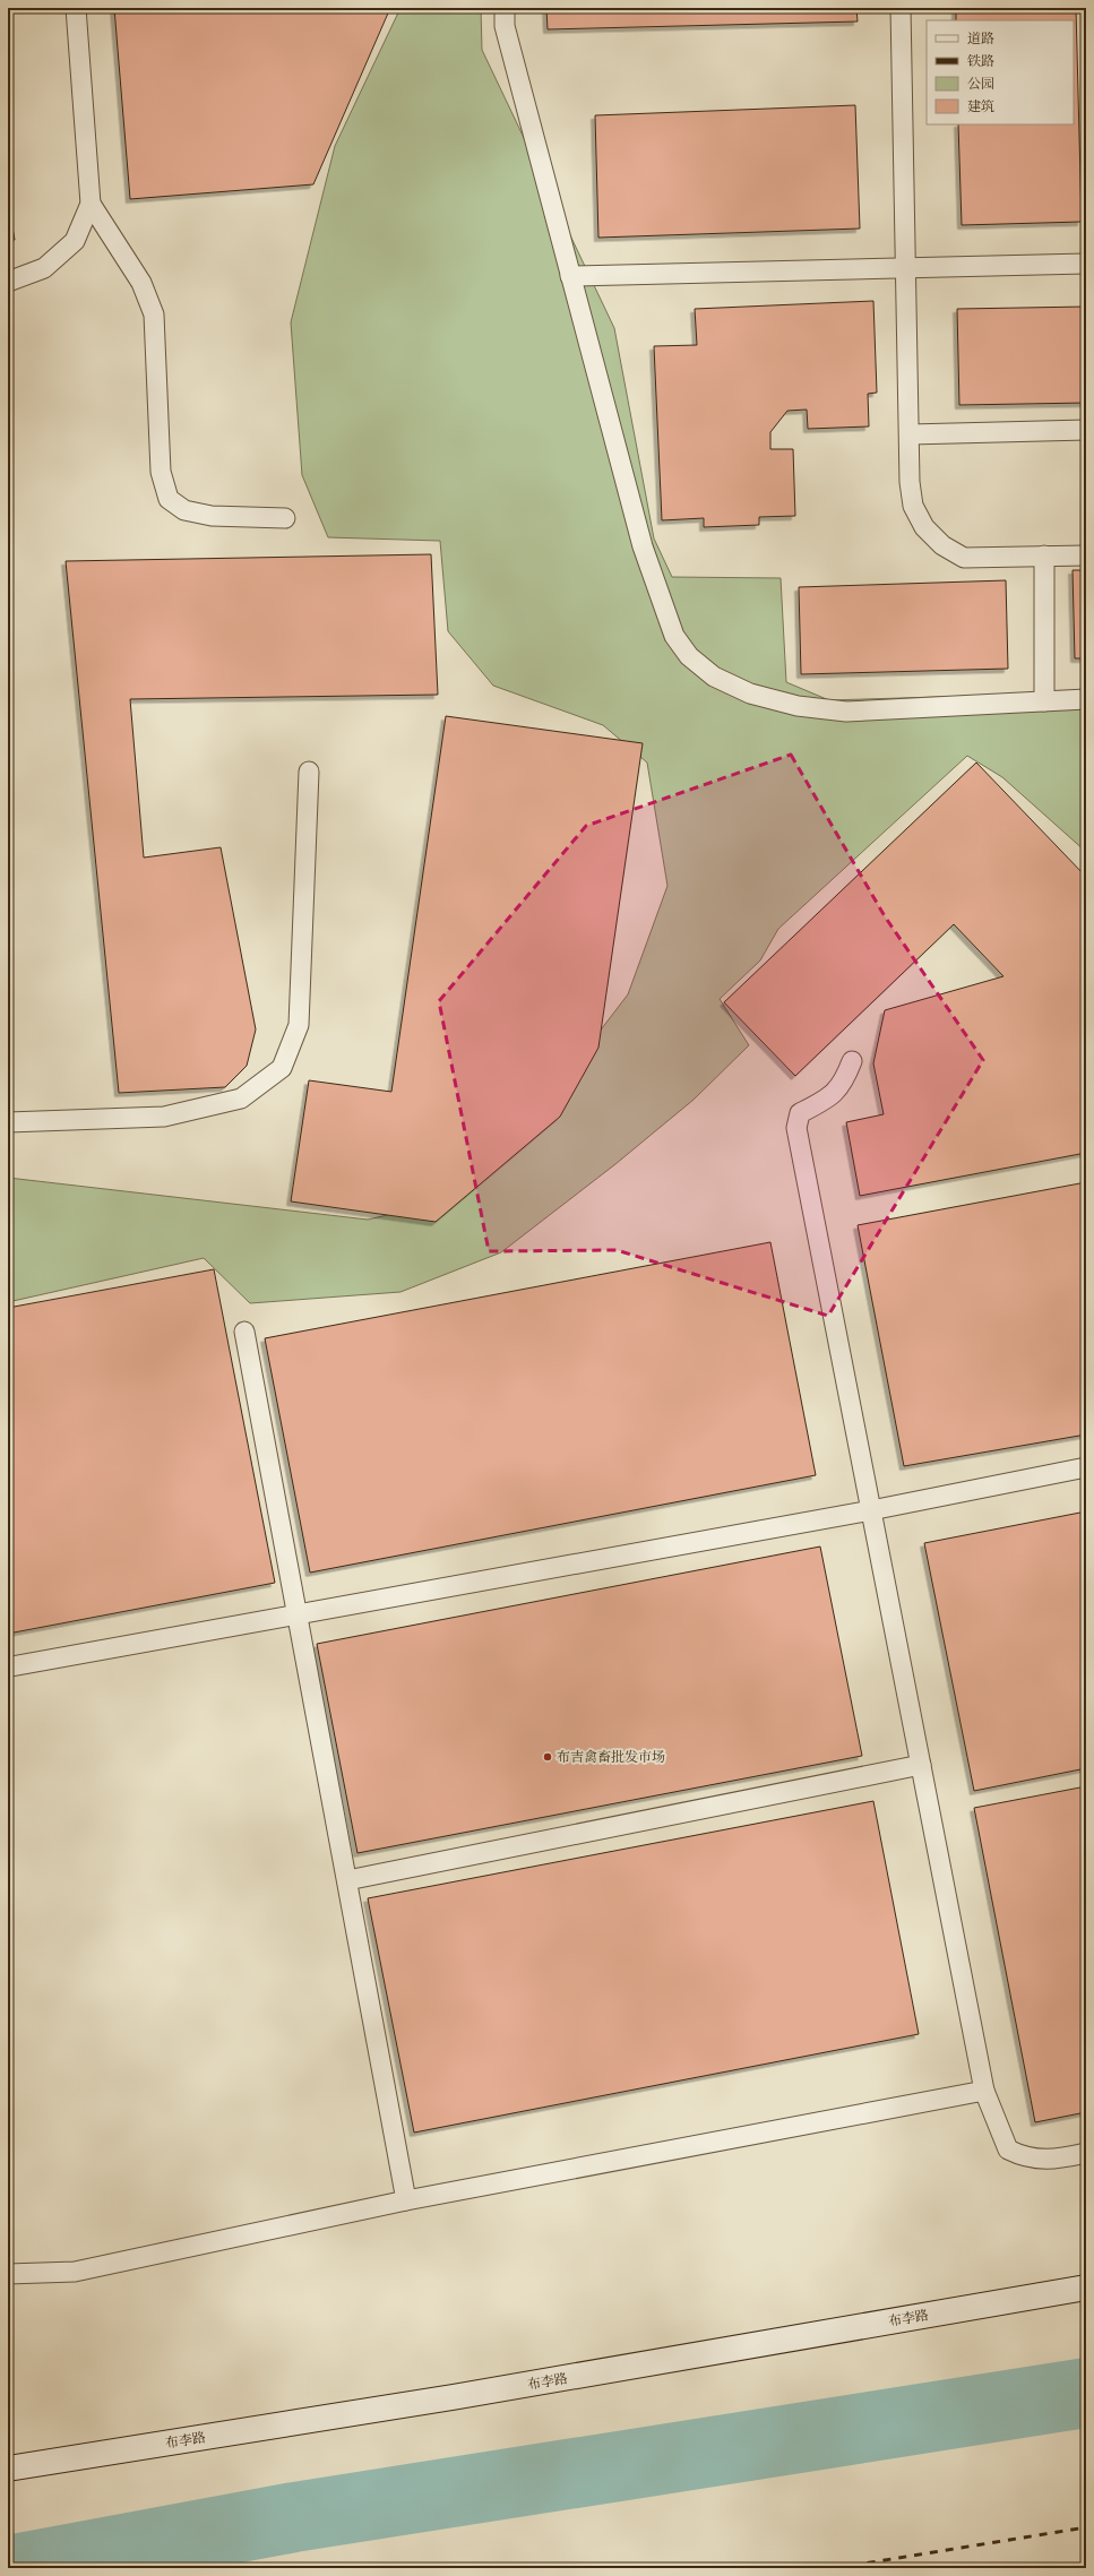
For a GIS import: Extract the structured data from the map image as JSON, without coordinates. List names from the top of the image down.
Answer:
{
  "streets": {
    "main road": ["布李路"]
  },
  "places": ["布吉禽畜批发市场"],
  "legend": [
    "道路",
    "铁路",
    "公园",
    "建筑"
  ]
}
